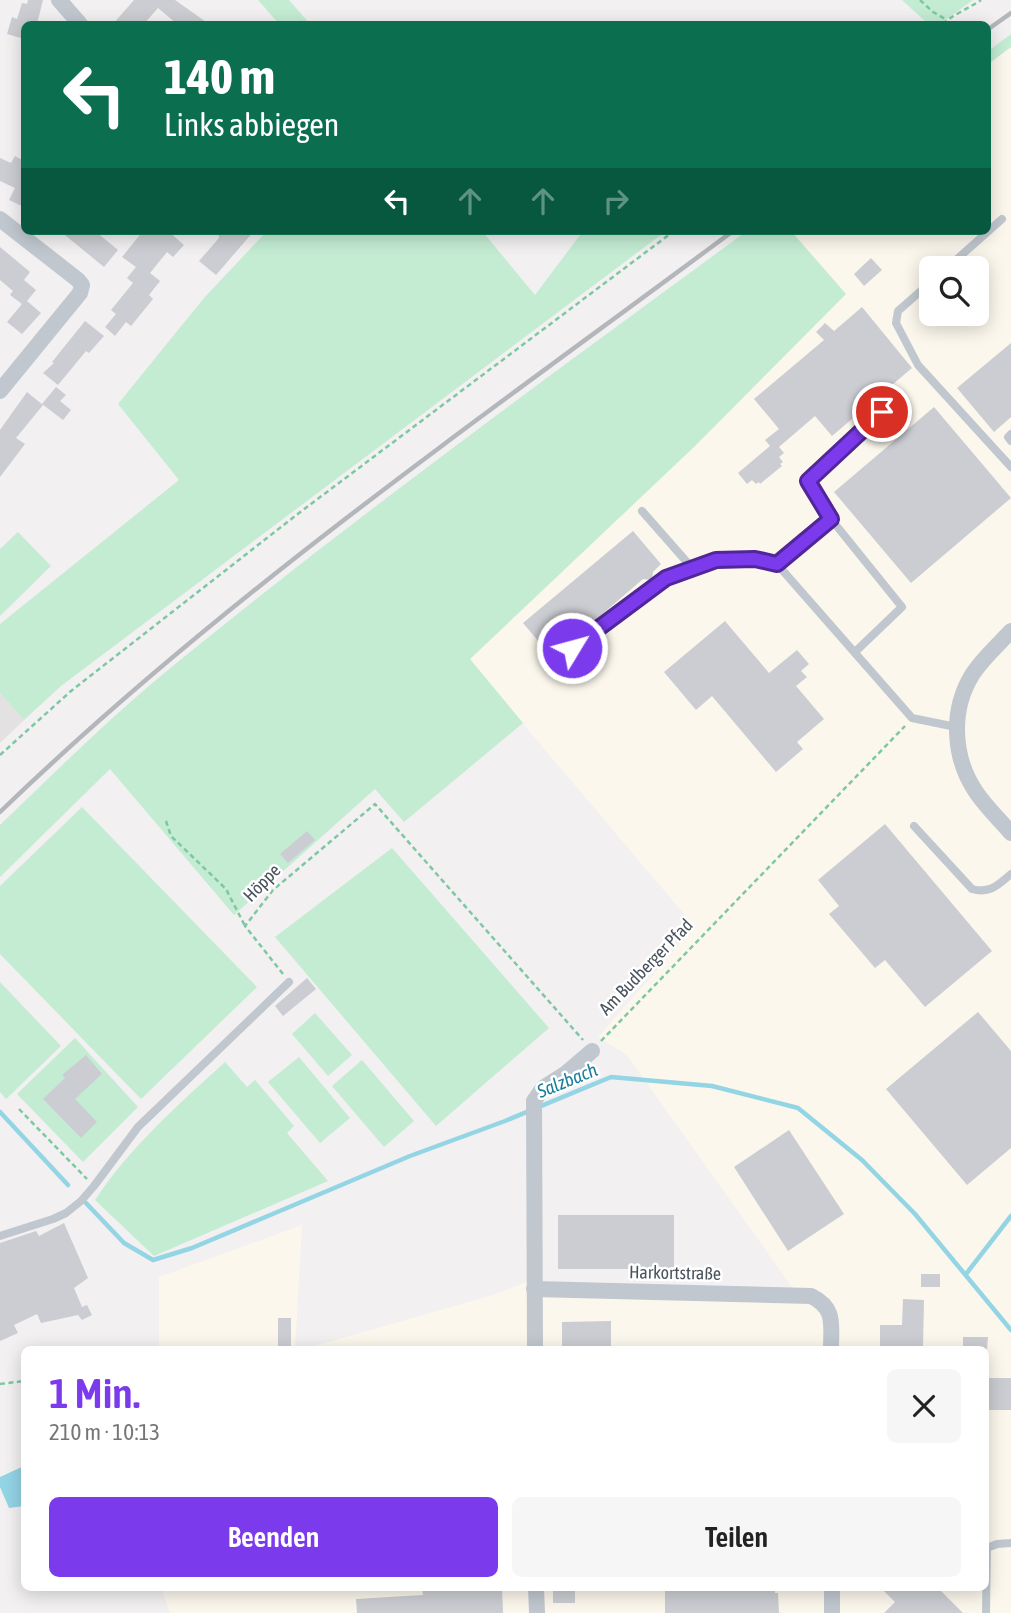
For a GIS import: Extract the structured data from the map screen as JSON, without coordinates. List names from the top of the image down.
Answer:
{
  "streets": {
    "street": ["Harkortstraße"],
    "path": ["Höppe", "Am Budberger Pfad"]
  },
  "crossings": [
    ["Höppe", "Am Budberger Pfad"]
  ],
  "water": ["Salzbach"],
  "page": {
    "turn": ["140 m", "Links abbiegen"],
    "heading": ["1 Min.", "210 m · 10:13"],
    "buttons": ["Beenden", "Teilen"]
  }
}
